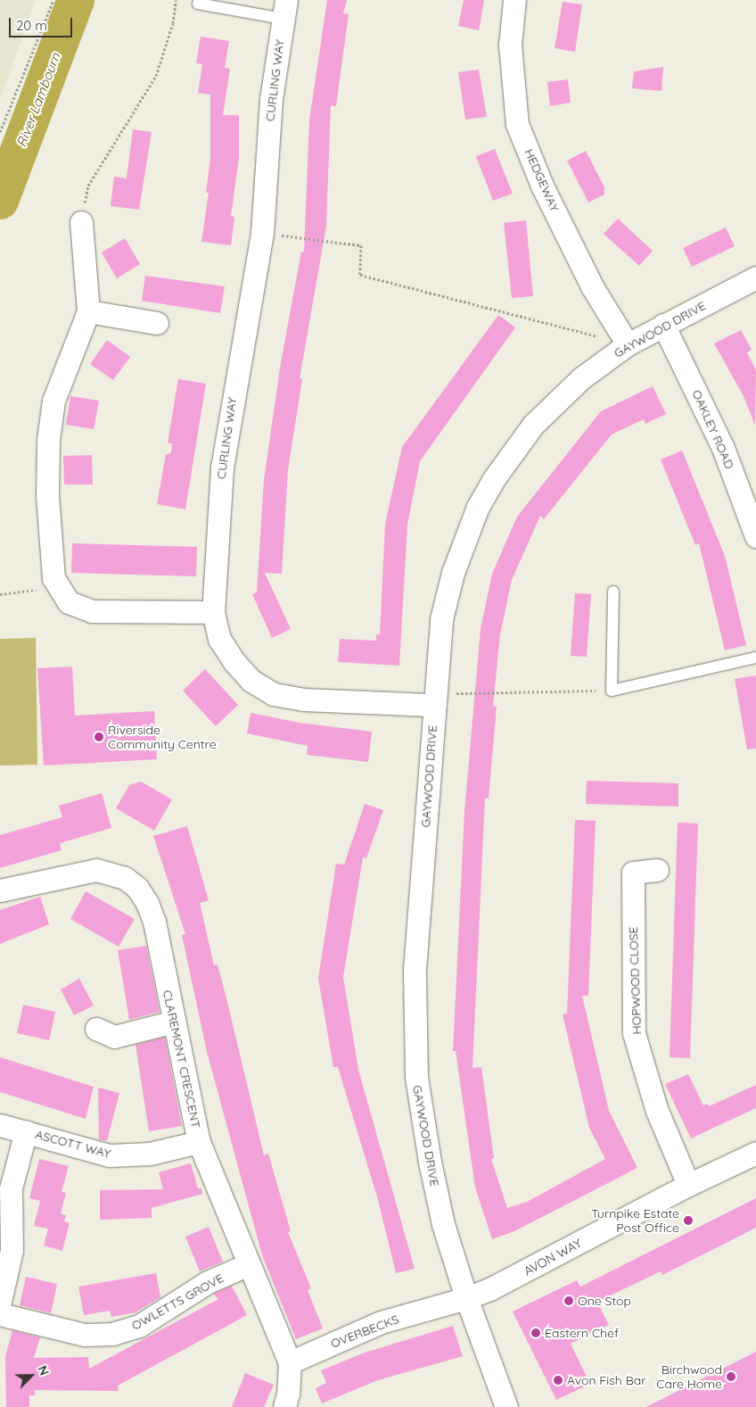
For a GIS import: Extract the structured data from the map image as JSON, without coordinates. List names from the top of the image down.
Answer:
{
  "streets": {
    "street": [
      "CURLING WAY",
      "HEDGEWAY",
      "GAYWOOD DRIVE",
      "OAKLEY ROAD",
      "HOPWOOD CLOSE",
      "CLAREMONT CRESCENT",
      "ASCOTT WAY",
      "AVON WAY",
      "OWLETTS GROVE",
      "OVERBECKS"
    ]
  },
  "crossings": [
    ["CURLING WAY", "GAYWOOD DRIVE"],
    ["HEDGEWAY", "GAYWOOD DRIVE"],
    ["GAYWOOD DRIVE", "OAKLEY ROAD"],
    ["GAYWOOD DRIVE", "AVON WAY"],
    ["GAYWOOD DRIVE", "OVERBECKS"],
    ["HOPWOOD CLOSE", "AVON WAY"],
    ["CLAREMONT CRESCENT", "ASCOTT WAY"],
    ["CLAREMONT CRESCENT", "OWLETTS GROVE"],
    ["CLAREMONT CRESCENT", "OVERBECKS"],
    ["AVON WAY", "OVERBECKS"]
  ],
  "water": ["River Lambourn"],
  "places": [
    "Riverside Community Centre",
    "Turnpike Estate Post Office",
    "One Stop",
    "Eastern Chef",
    "Birchwood Care Home",
    "Avon Fish Bar"
  ],
  "scale_bar": "20 m",
  "north": "top right"
}
